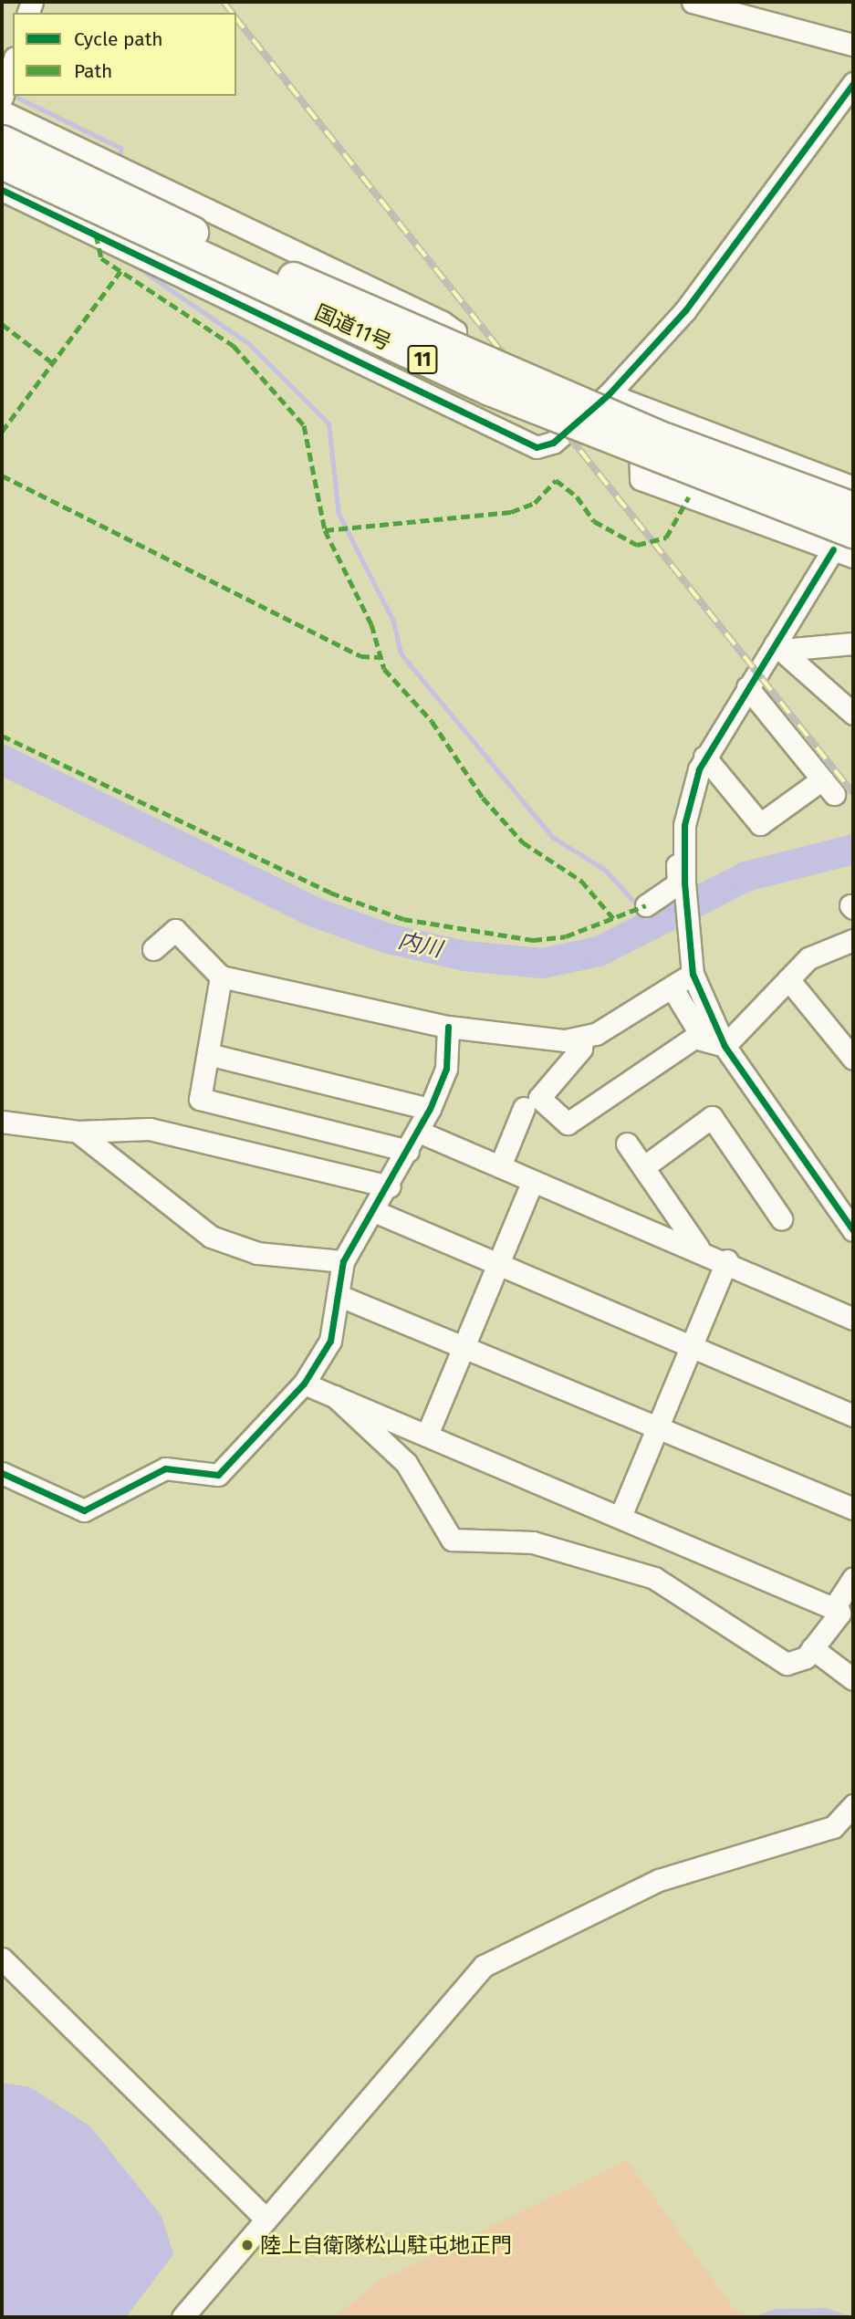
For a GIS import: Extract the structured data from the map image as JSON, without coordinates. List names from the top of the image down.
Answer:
{
  "streets": {
    "highway": ["国道11号", "11"]
  },
  "water": ["内川"],
  "places": ["陸上自衛隊松山駐屯地正門"],
  "legend": ["Cycle path", "Path"]
}
